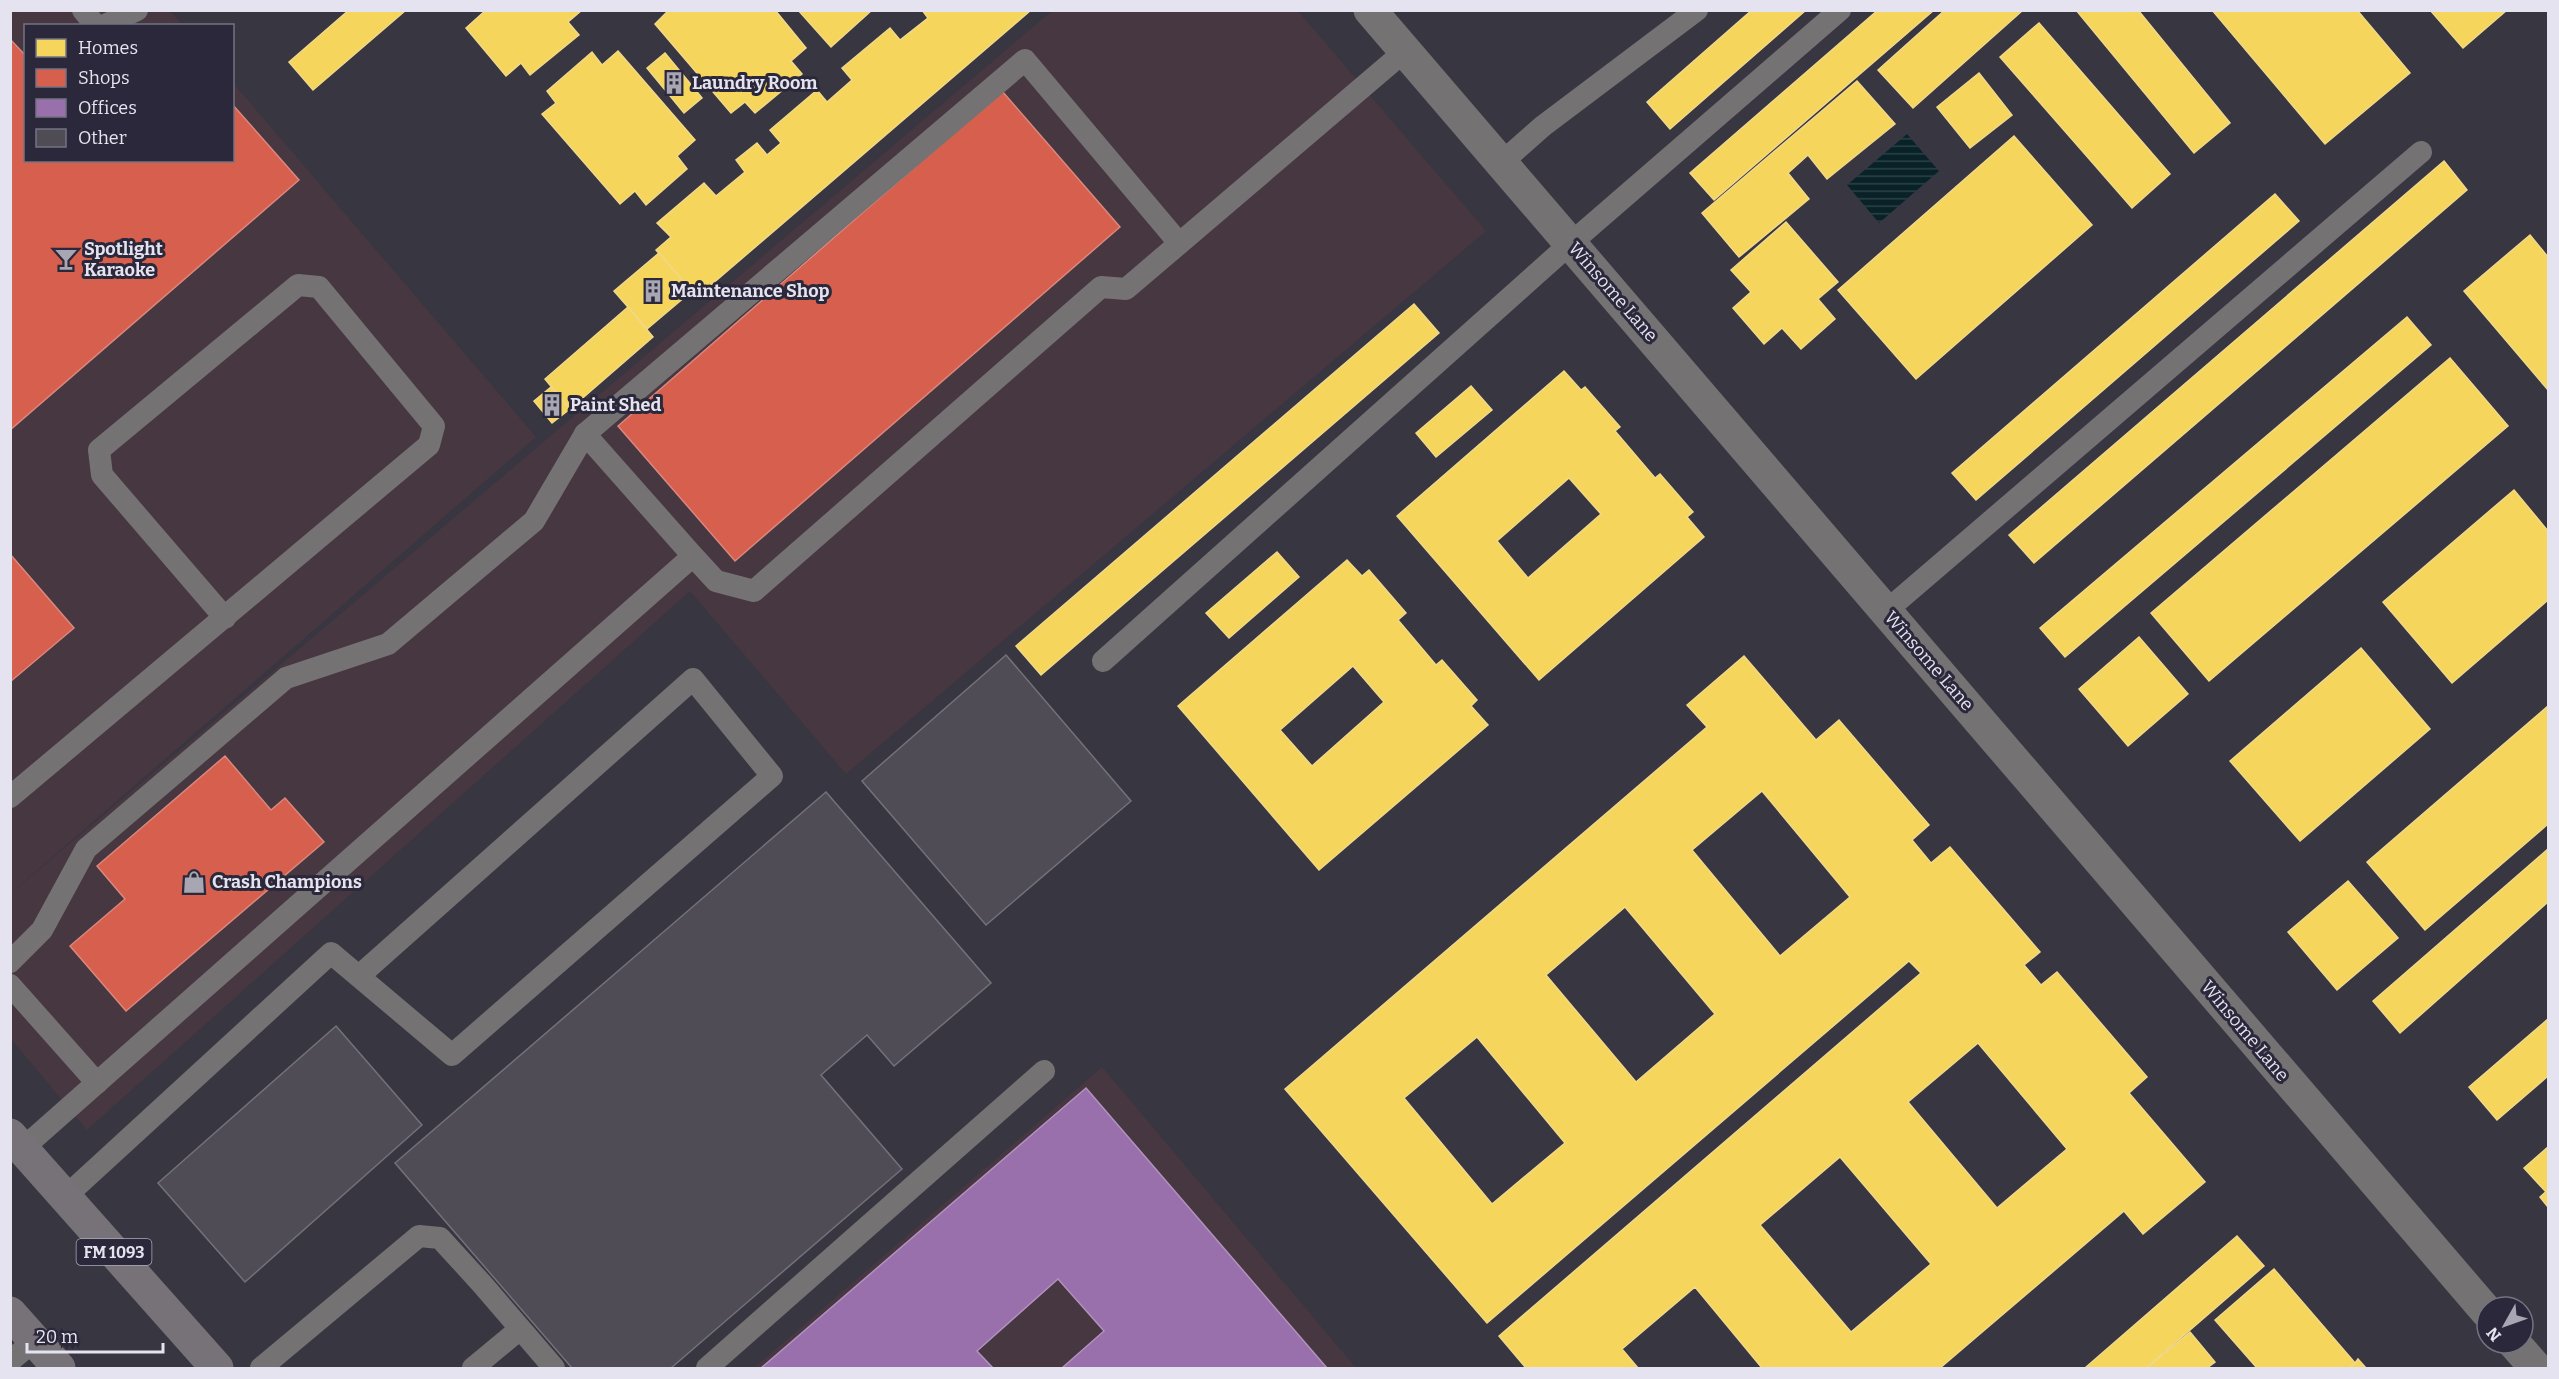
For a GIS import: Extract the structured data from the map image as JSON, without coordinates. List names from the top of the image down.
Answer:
{
  "streets": {
    "main road": ["FM 1093"],
    "street": ["Winsome Lane"]
  },
  "places": {
    "building": ["Laundry Room", "Maintenance Shop", "Paint Shed"],
    "bar": ["Spotlight Karaoke"],
    "shop": ["Crash Champions"]
  },
  "legend": [
    "Homes",
    "Shops",
    "Offices",
    "Other"
  ],
  "scale_bar": "20 m",
  "north": "bottom left"
}
